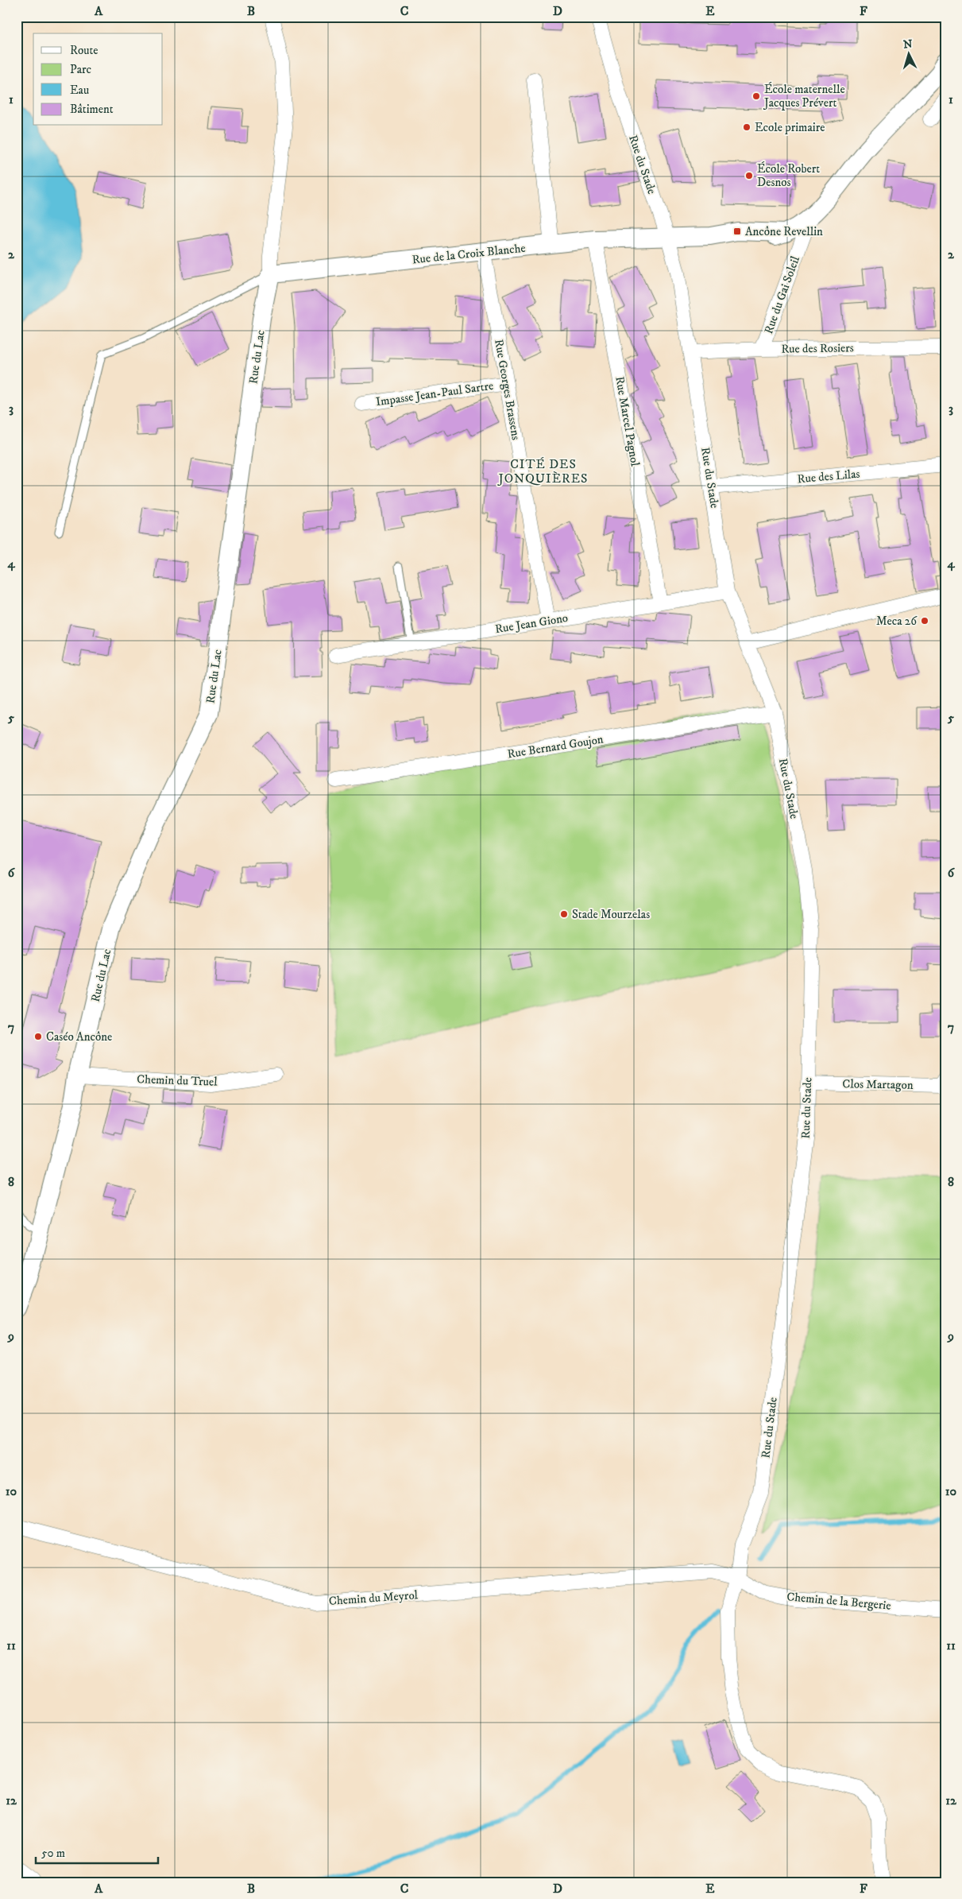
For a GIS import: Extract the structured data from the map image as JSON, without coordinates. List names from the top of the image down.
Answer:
{
  "streets": {
    "street": [
      "Rue du Stade",
      "Rue de la Croix Blanche",
      "Rue du Gai Soleil",
      "Rue des Rosiers",
      "Rue du Lac",
      "Rue Georges Brassens",
      "Impasse Jean-Paul Sartre",
      "Rue Marcel Pagnol",
      "Rue des Lilas",
      "Rue Jean Giono",
      "Rue Bernard Goujon",
      "Chemin du Truel",
      "Clos Martagon",
      "Chemin du Meyrol",
      "Chemin de la Bergerie"
    ]
  },
  "crossings": [
    ["Rue du Stade", "Rue de la Croix Blanche"],
    ["Rue du Stade", "Rue des Rosiers"],
    ["Rue du Stade", "Rue des Lilas"],
    ["Rue du Stade", "Rue Jean Giono"],
    ["Rue du Stade", "Rue Bernard Goujon"],
    ["Rue du Stade", "Clos Martagon"],
    ["Rue du Stade", "Chemin du Meyrol"],
    ["Rue du Stade", "Chemin de la Bergerie"],
    ["Rue de la Croix Blanche", "Rue du Gai Soleil"],
    ["Rue de la Croix Blanche", "Rue du Lac"],
    ["Rue de la Croix Blanche", "Rue Georges Brassens"],
    ["Rue de la Croix Blanche", "Rue Marcel Pagnol"],
    ["Rue du Gai Soleil", "Rue des Rosiers"],
    ["Rue du Lac", "Chemin du Truel"],
    ["Rue Georges Brassens", "Impasse Jean-Paul Sartre"],
    ["Rue Georges Brassens", "Rue Jean Giono"],
    ["Rue Marcel Pagnol", "Rue Jean Giono"],
    ["Chemin du Meyrol", "Chemin de la Bergerie"]
  ],
  "districts": ["CITÉ DES JONQUIÈRES"],
  "places": {
    "other": [
      "École maternelle Jacques Prévert",
      "Ecole primaire",
      "École Robert Desnos",
      "Meca 26",
      "Stade Mourzelas",
      "Caséo Ancône"
    ],
    "transit": ["Ancône Revellin"]
  },
  "legend": [
    "Route",
    "Parc",
    "Eau",
    "Bâtiment"
  ],
  "scale_bar": "50 m",
  "north": "top",
  "grid": {
    "columns": [
      "A",
      "B",
      "C",
      "D",
      "E",
      "F"
    ],
    "rows": [
      "1",
      "2",
      "3",
      "4",
      "5",
      "6",
      "7",
      "8",
      "9",
      "10",
      "11",
      "12"
    ]
  }
}
